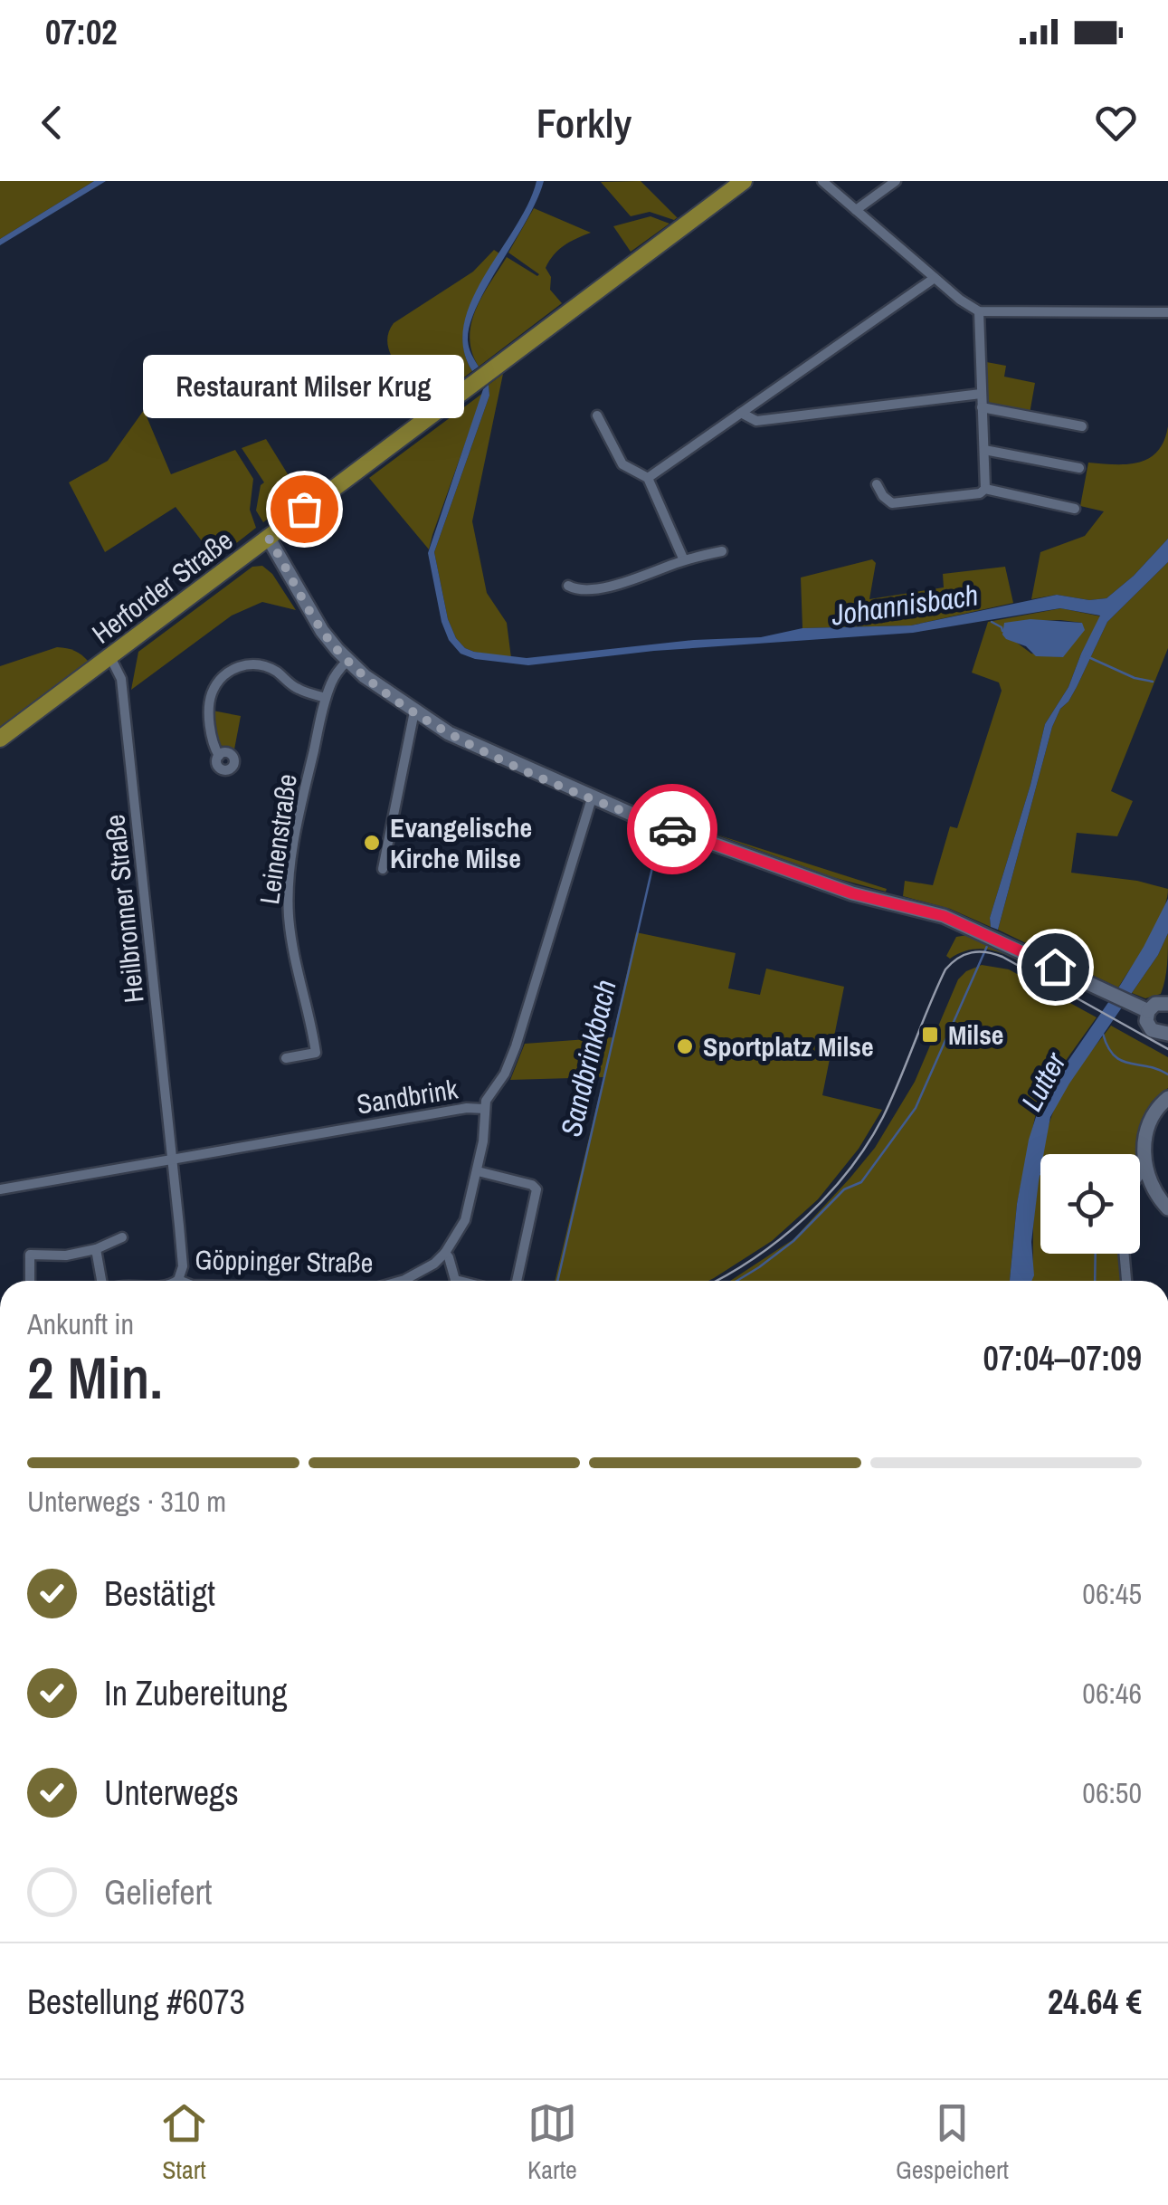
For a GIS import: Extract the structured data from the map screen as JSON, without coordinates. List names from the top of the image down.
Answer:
{
  "streets": {
    "main road": ["Herforder Straße"],
    "street": [
      "Leinenstraße",
      "Heilbronner Straße",
      "Sandbrink",
      "Göppinger Straße"
    ]
  },
  "crossings": [
    ["Herforder Straße", "Heilbronner Straße"],
    ["Heilbronner Straße", "Sandbrink"],
    ["Sandbrink", "Göppinger Straße"]
  ],
  "water": ["Johannisbach", "Sandbrinkbach", "Lutter"],
  "places": {
    "other": ["Restaurant Milser Krug", "Evangelische Kirche Milse", "Sportplatz Milse"],
    "transit": ["Milse"]
  },
  "page": {
    "status": "07:02",
    "header": "Forkly",
    "bubble": "Restaurant Milser Krug",
    "heading": ["2 Min.", "Ankunft in", "07:04–07:09"],
    "panel": ["Bestellung #6073", "24.64 €"],
    "bar": "Unterwegs · 310 m",
    "list": [
      ["Bestätigt", "06:45"],
      ["In Zubereitung", "06:46"],
      ["Unterwegs", "06:50"],
      "Geliefert"
    ],
    "tabs": ["Start", "Karte", "Gespeichert"]
  }
}
